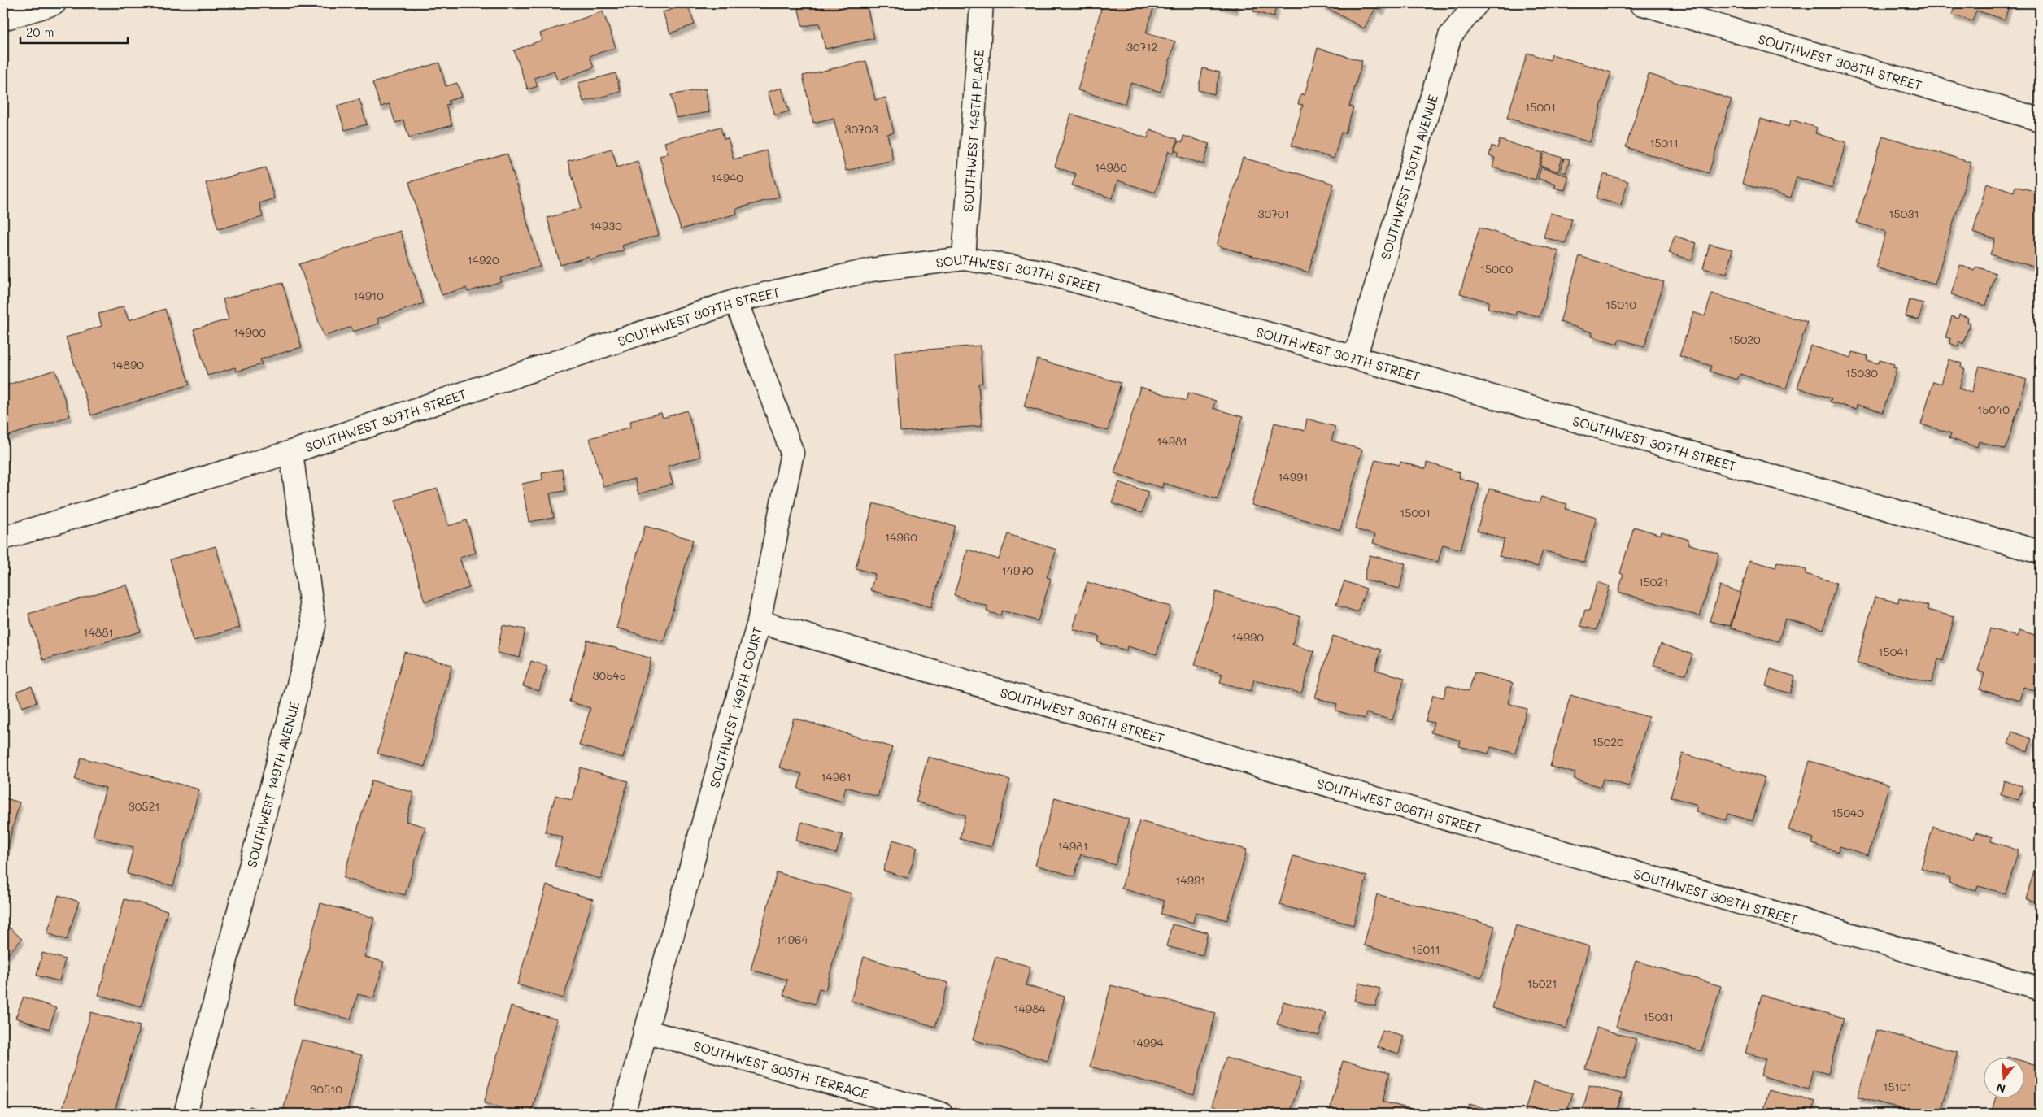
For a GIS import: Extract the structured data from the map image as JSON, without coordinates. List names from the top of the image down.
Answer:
{
  "streets": {
    "main road": [
      "SOUTHWEST 308TH STREET",
      "SOUTHWEST 149TH PLACE",
      "SOUTHWEST 150TH AVENUE",
      "SOUTHWEST 307TH STREET",
      "SOUTHWEST 149TH COURT",
      "SOUTHWEST 306TH STREET",
      "SOUTHWEST 149TH AVENUE",
      "SOUTHWEST 305TH TERRACE"
    ]
  },
  "crossings": [
    ["SOUTHWEST 149TH PLACE", "SOUTHWEST 307TH STREET"],
    ["SOUTHWEST 150TH AVENUE", "SOUTHWEST 307TH STREET"],
    ["SOUTHWEST 307TH STREET", "SOUTHWEST 149TH COURT"],
    ["SOUTHWEST 307TH STREET", "SOUTHWEST 149TH AVENUE"],
    ["SOUTHWEST 149TH COURT", "SOUTHWEST 306TH STREET"],
    ["SOUTHWEST 149TH COURT", "SOUTHWEST 305TH TERRACE"]
  ],
  "house_numbers": [
    "30712",
    "15001",
    "30703",
    "15011",
    "14980",
    "14940",
    "30701",
    "15031",
    "14930",
    "14920",
    "15000",
    "14910",
    "15010",
    "14900",
    "15020",
    "14890",
    "15030",
    "15040",
    "14981",
    "14991",
    "15001",
    "14960",
    "14970",
    "15021",
    "14881",
    "14990",
    "15041",
    "30545",
    "15020",
    "14961",
    "30521",
    "15040",
    "14981",
    "14991",
    "14964",
    "15011",
    "15021",
    "14984",
    "15031",
    "14994",
    "15101",
    "30510"
  ],
  "scale_bar": "20 m",
  "north": "bottom"
}
